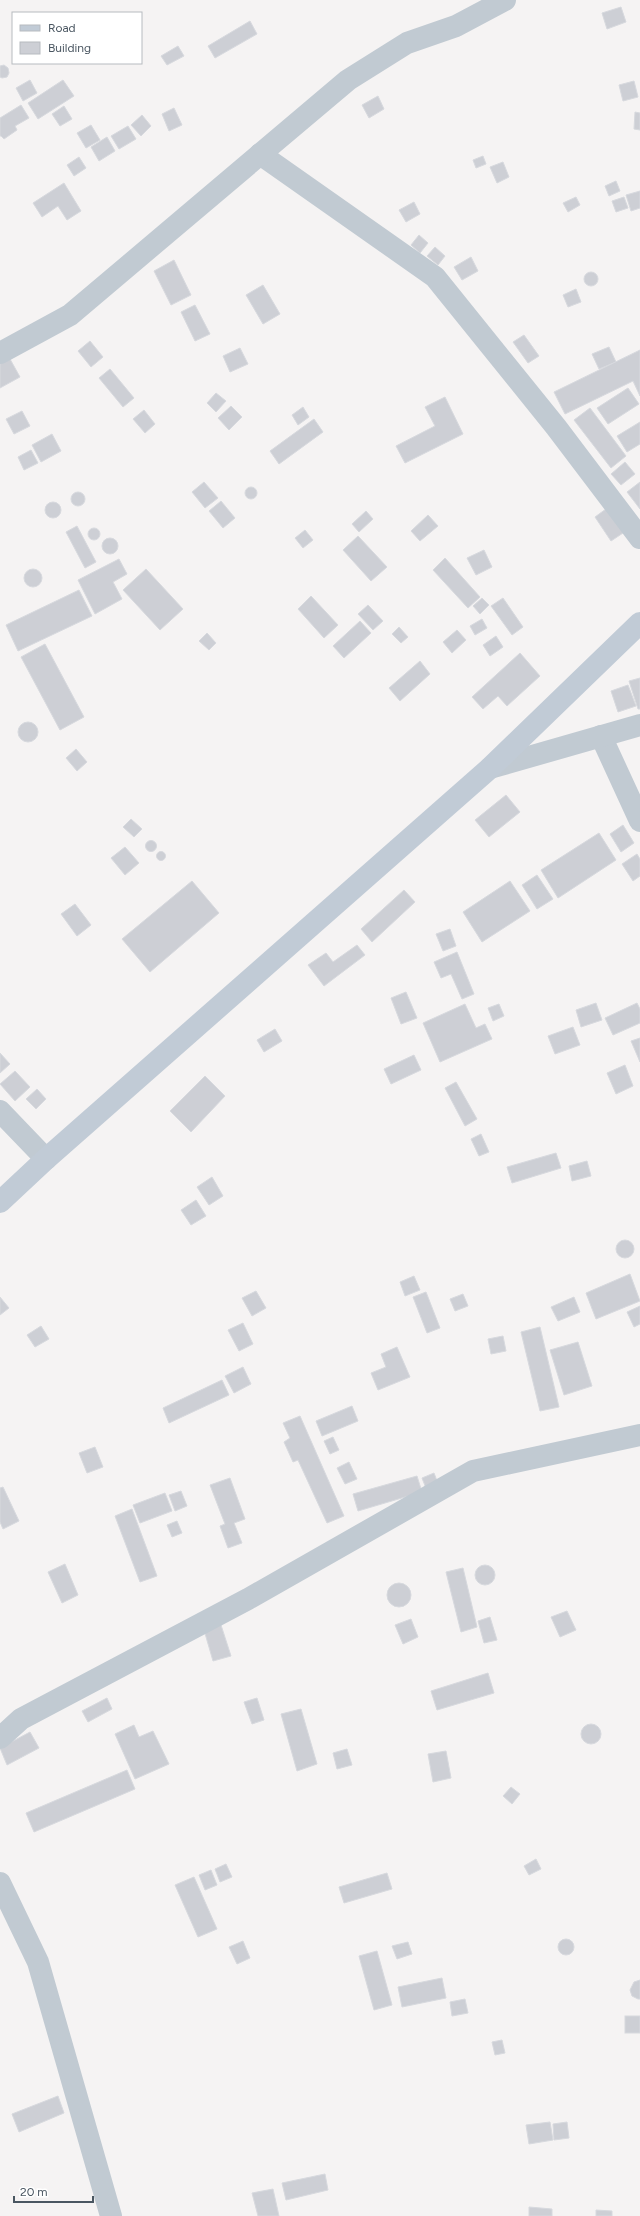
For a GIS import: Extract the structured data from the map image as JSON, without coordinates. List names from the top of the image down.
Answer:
{
  "legend": ["Road", "Building"],
  "scale_bar": "20 m"
}
